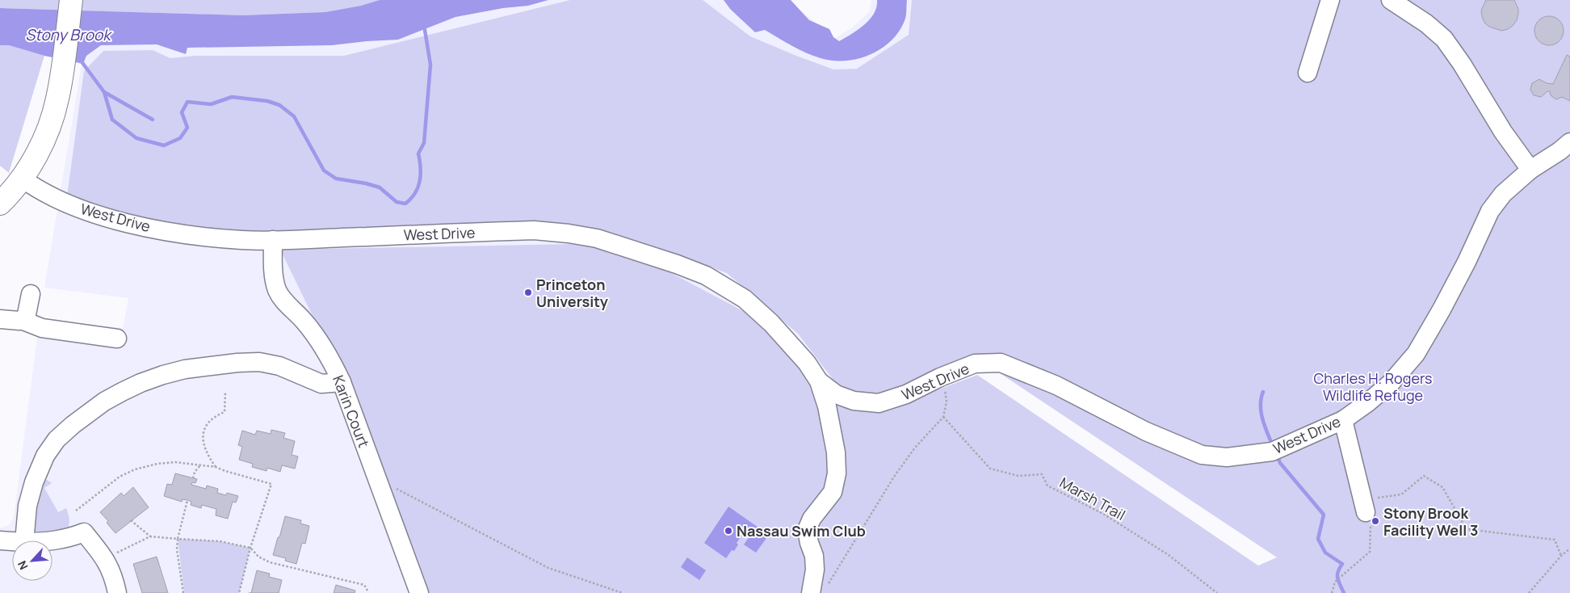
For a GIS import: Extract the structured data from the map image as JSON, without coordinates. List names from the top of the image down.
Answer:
{
  "streets": {
    "street": ["West Drive", "Karin Court"],
    "path": ["Marsh Trail"]
  },
  "crossings": [
    ["West Drive", "Karin Court"]
  ],
  "water": ["Stony Brook"],
  "parks": ["Charles H. Rogers Wildlife Refuge"],
  "places": ["Princeton University", "Stony Brook Facility Well 3", "Nassau Swim Club"],
  "north": "bottom left"
}
